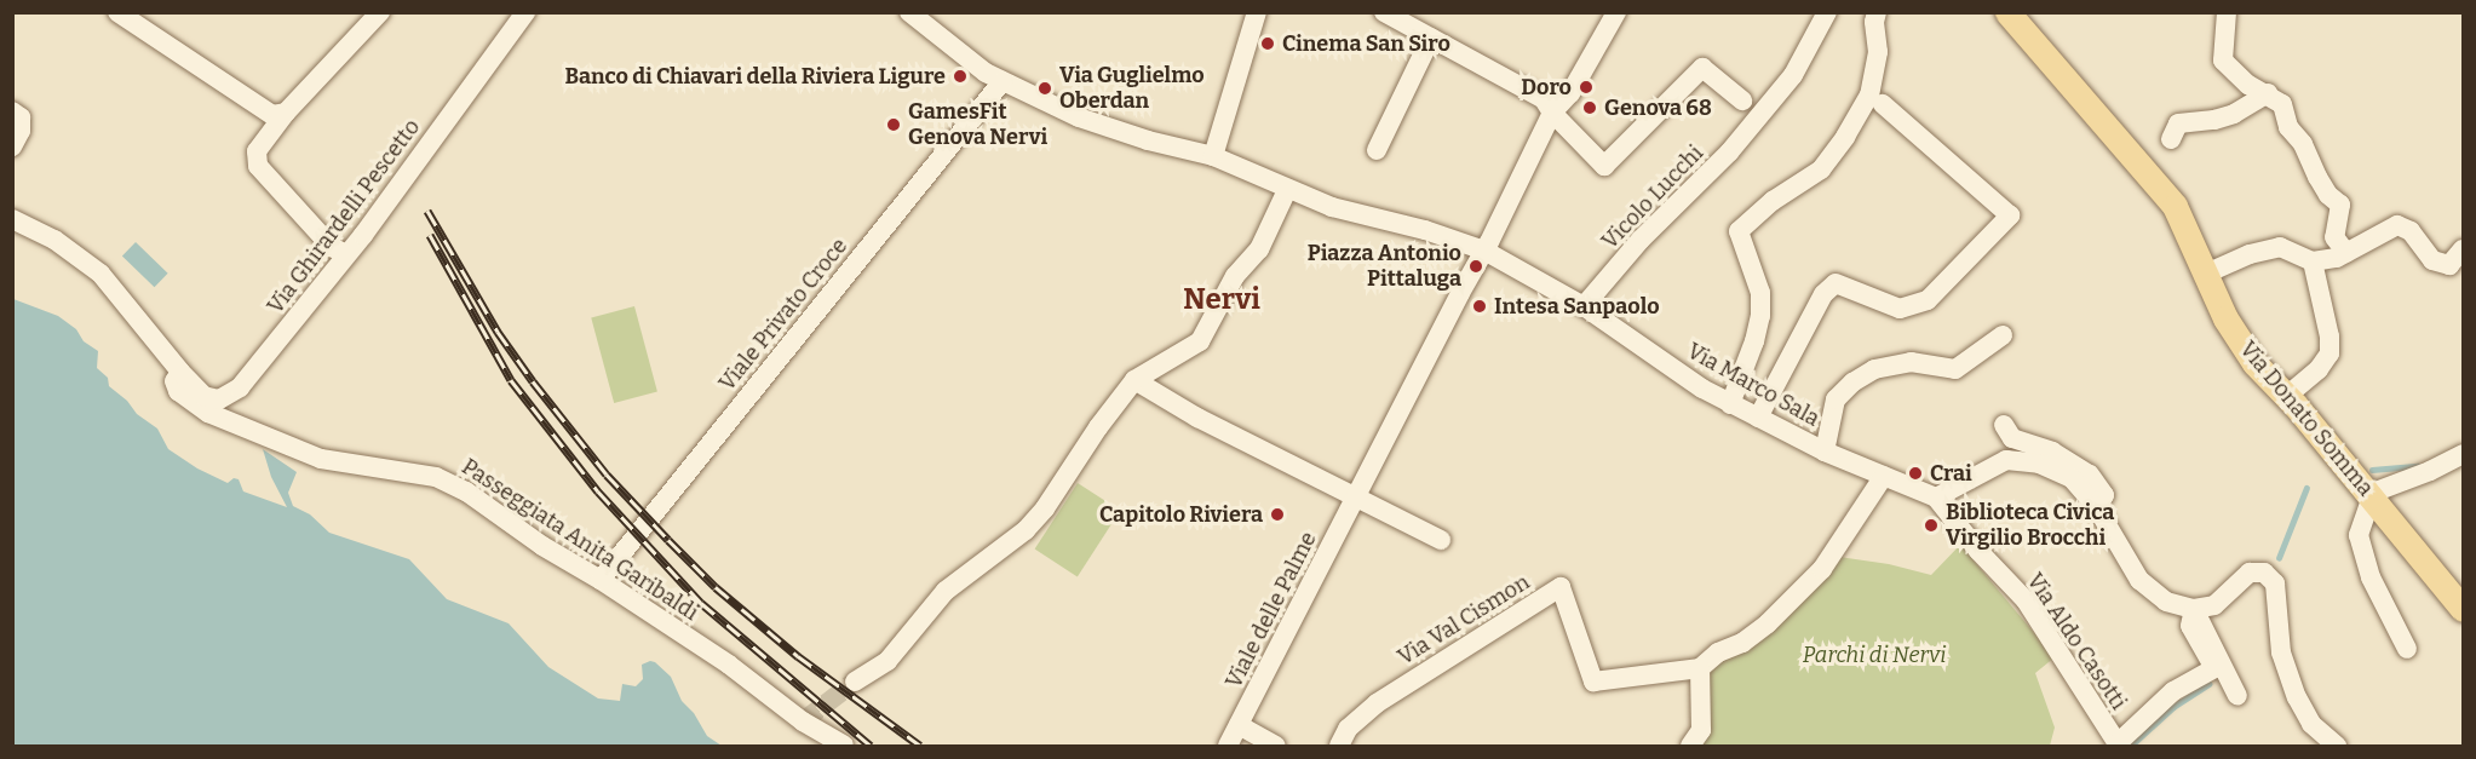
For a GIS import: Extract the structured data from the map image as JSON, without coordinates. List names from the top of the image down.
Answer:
{
  "streets": {
    "main road": ["Via Donato Somma"],
    "street": [
      "Vicolo Lucchi",
      "Via Ghirardelli Pescetto",
      "Viale Privato Croce",
      "Via Marco Sala",
      "Passeggiata Anita Garibaldi",
      "Viale delle Palme",
      "Via Val Cismon",
      "Via Aldo Casotti"
    ]
  },
  "crossings": [
    ["Vicolo Lucchi", "Via Marco Sala"],
    ["Via Ghirardelli Pescetto", "Passeggiata Anita Garibaldi"],
    ["Viale Privato Croce", "Passeggiata Anita Garibaldi"],
    ["Via Marco Sala", "Viale delle Palme"],
    ["Via Marco Sala", "Via Aldo Casotti"]
  ],
  "districts": ["Nervi"],
  "parks": ["Parchi di Nervi"],
  "places": [
    "Cinema San Siro",
    "Banco di Chiavari della Riviera Ligure",
    "Doro",
    "Via Guglielmo Oberdan",
    "Genova 68",
    "GamesFit Genova Nervi",
    "Piazza Antonio Pittaluga",
    "Intesa Sanpaolo",
    "Crai",
    "Capitolo Riviera",
    "Biblioteca Civica Virgilio Brocchi"
  ]
}
